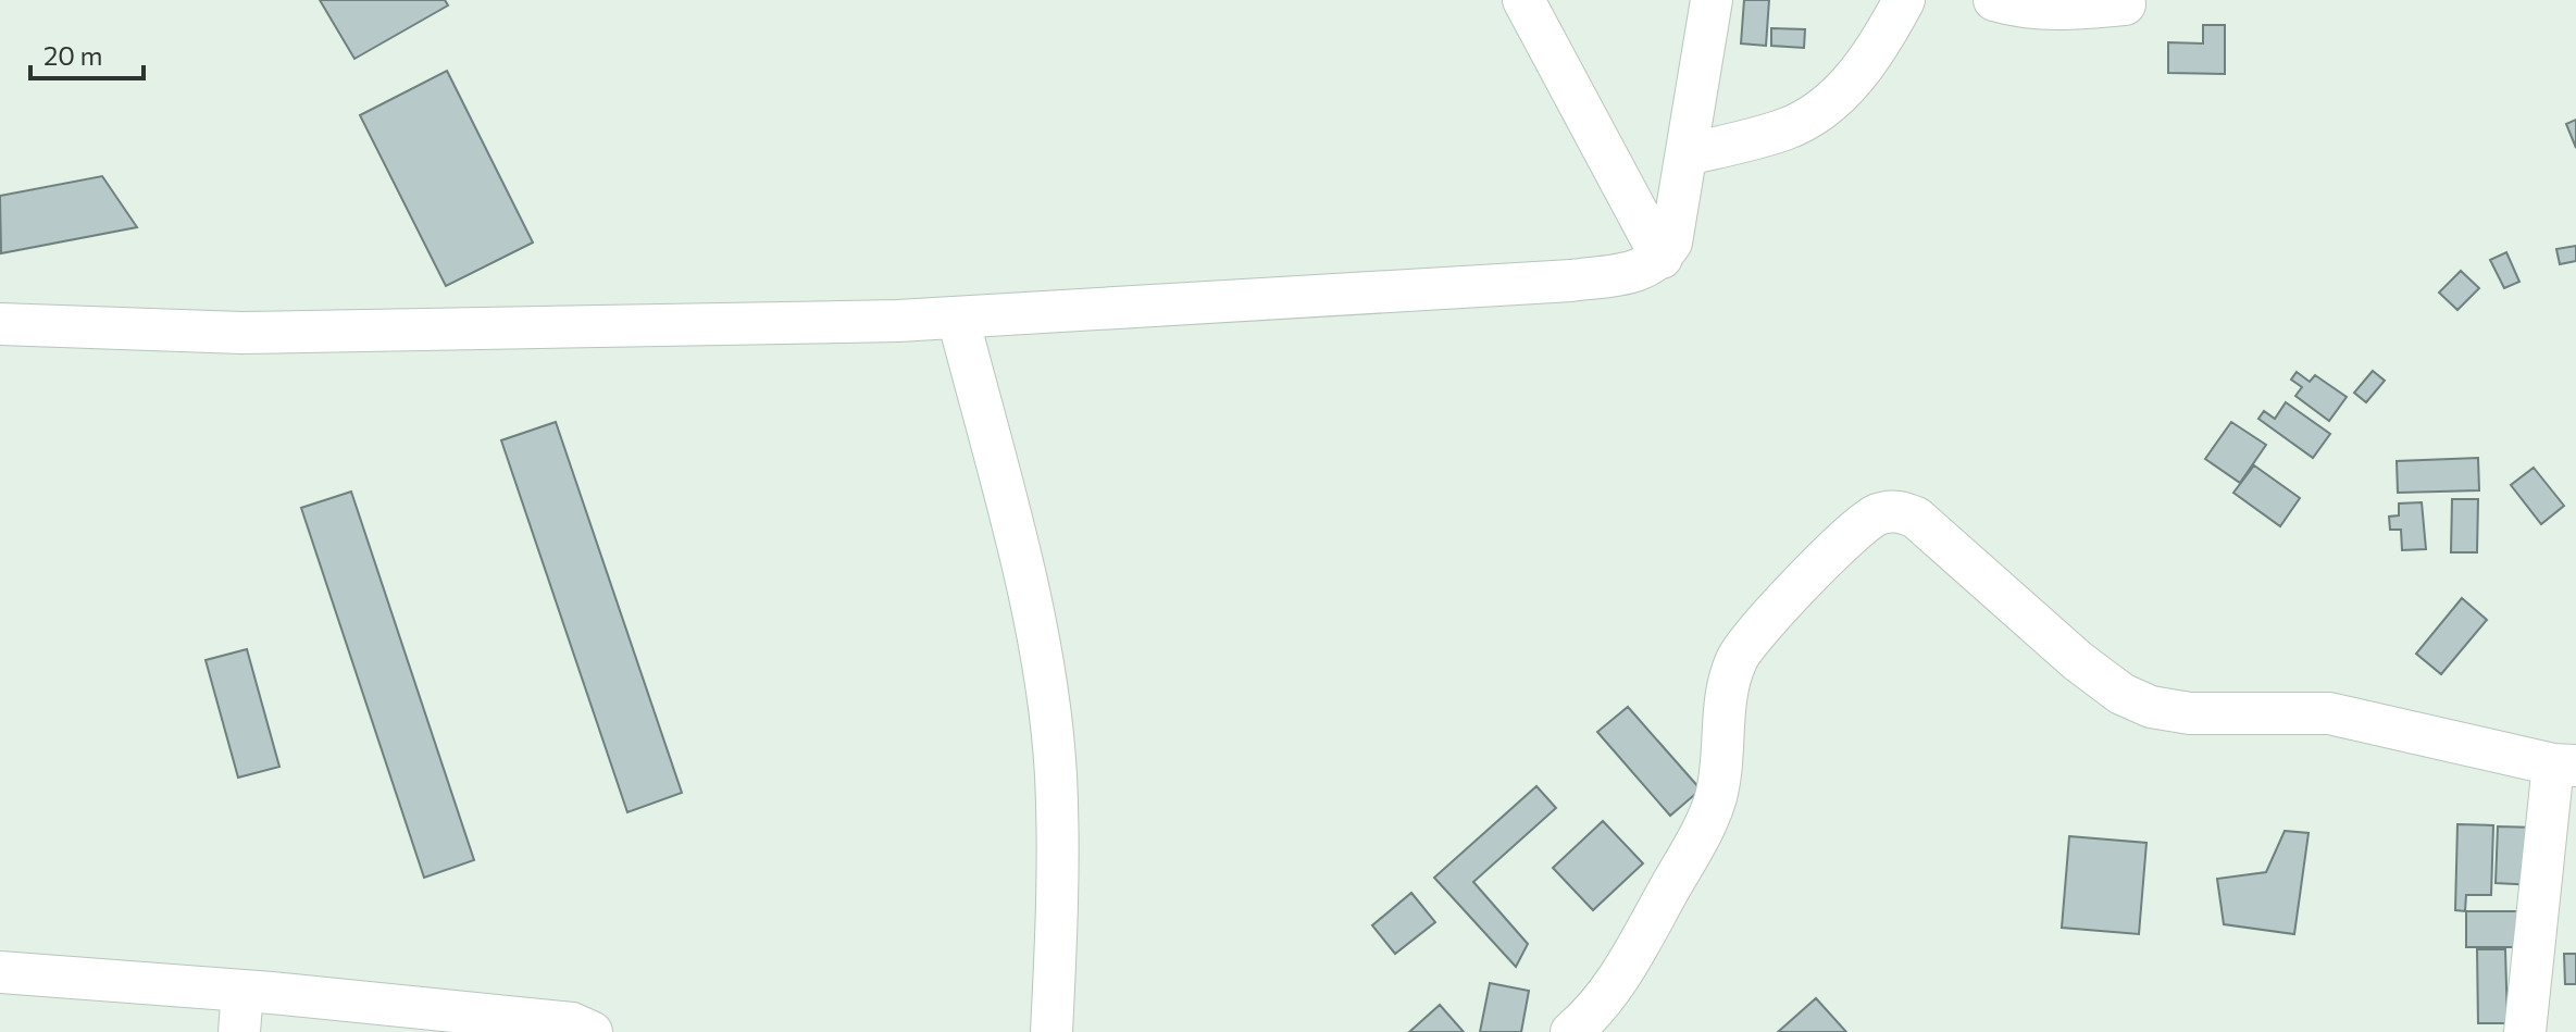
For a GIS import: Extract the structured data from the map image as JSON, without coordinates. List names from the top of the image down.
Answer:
{
  "scale_bar": "20 m"
}
